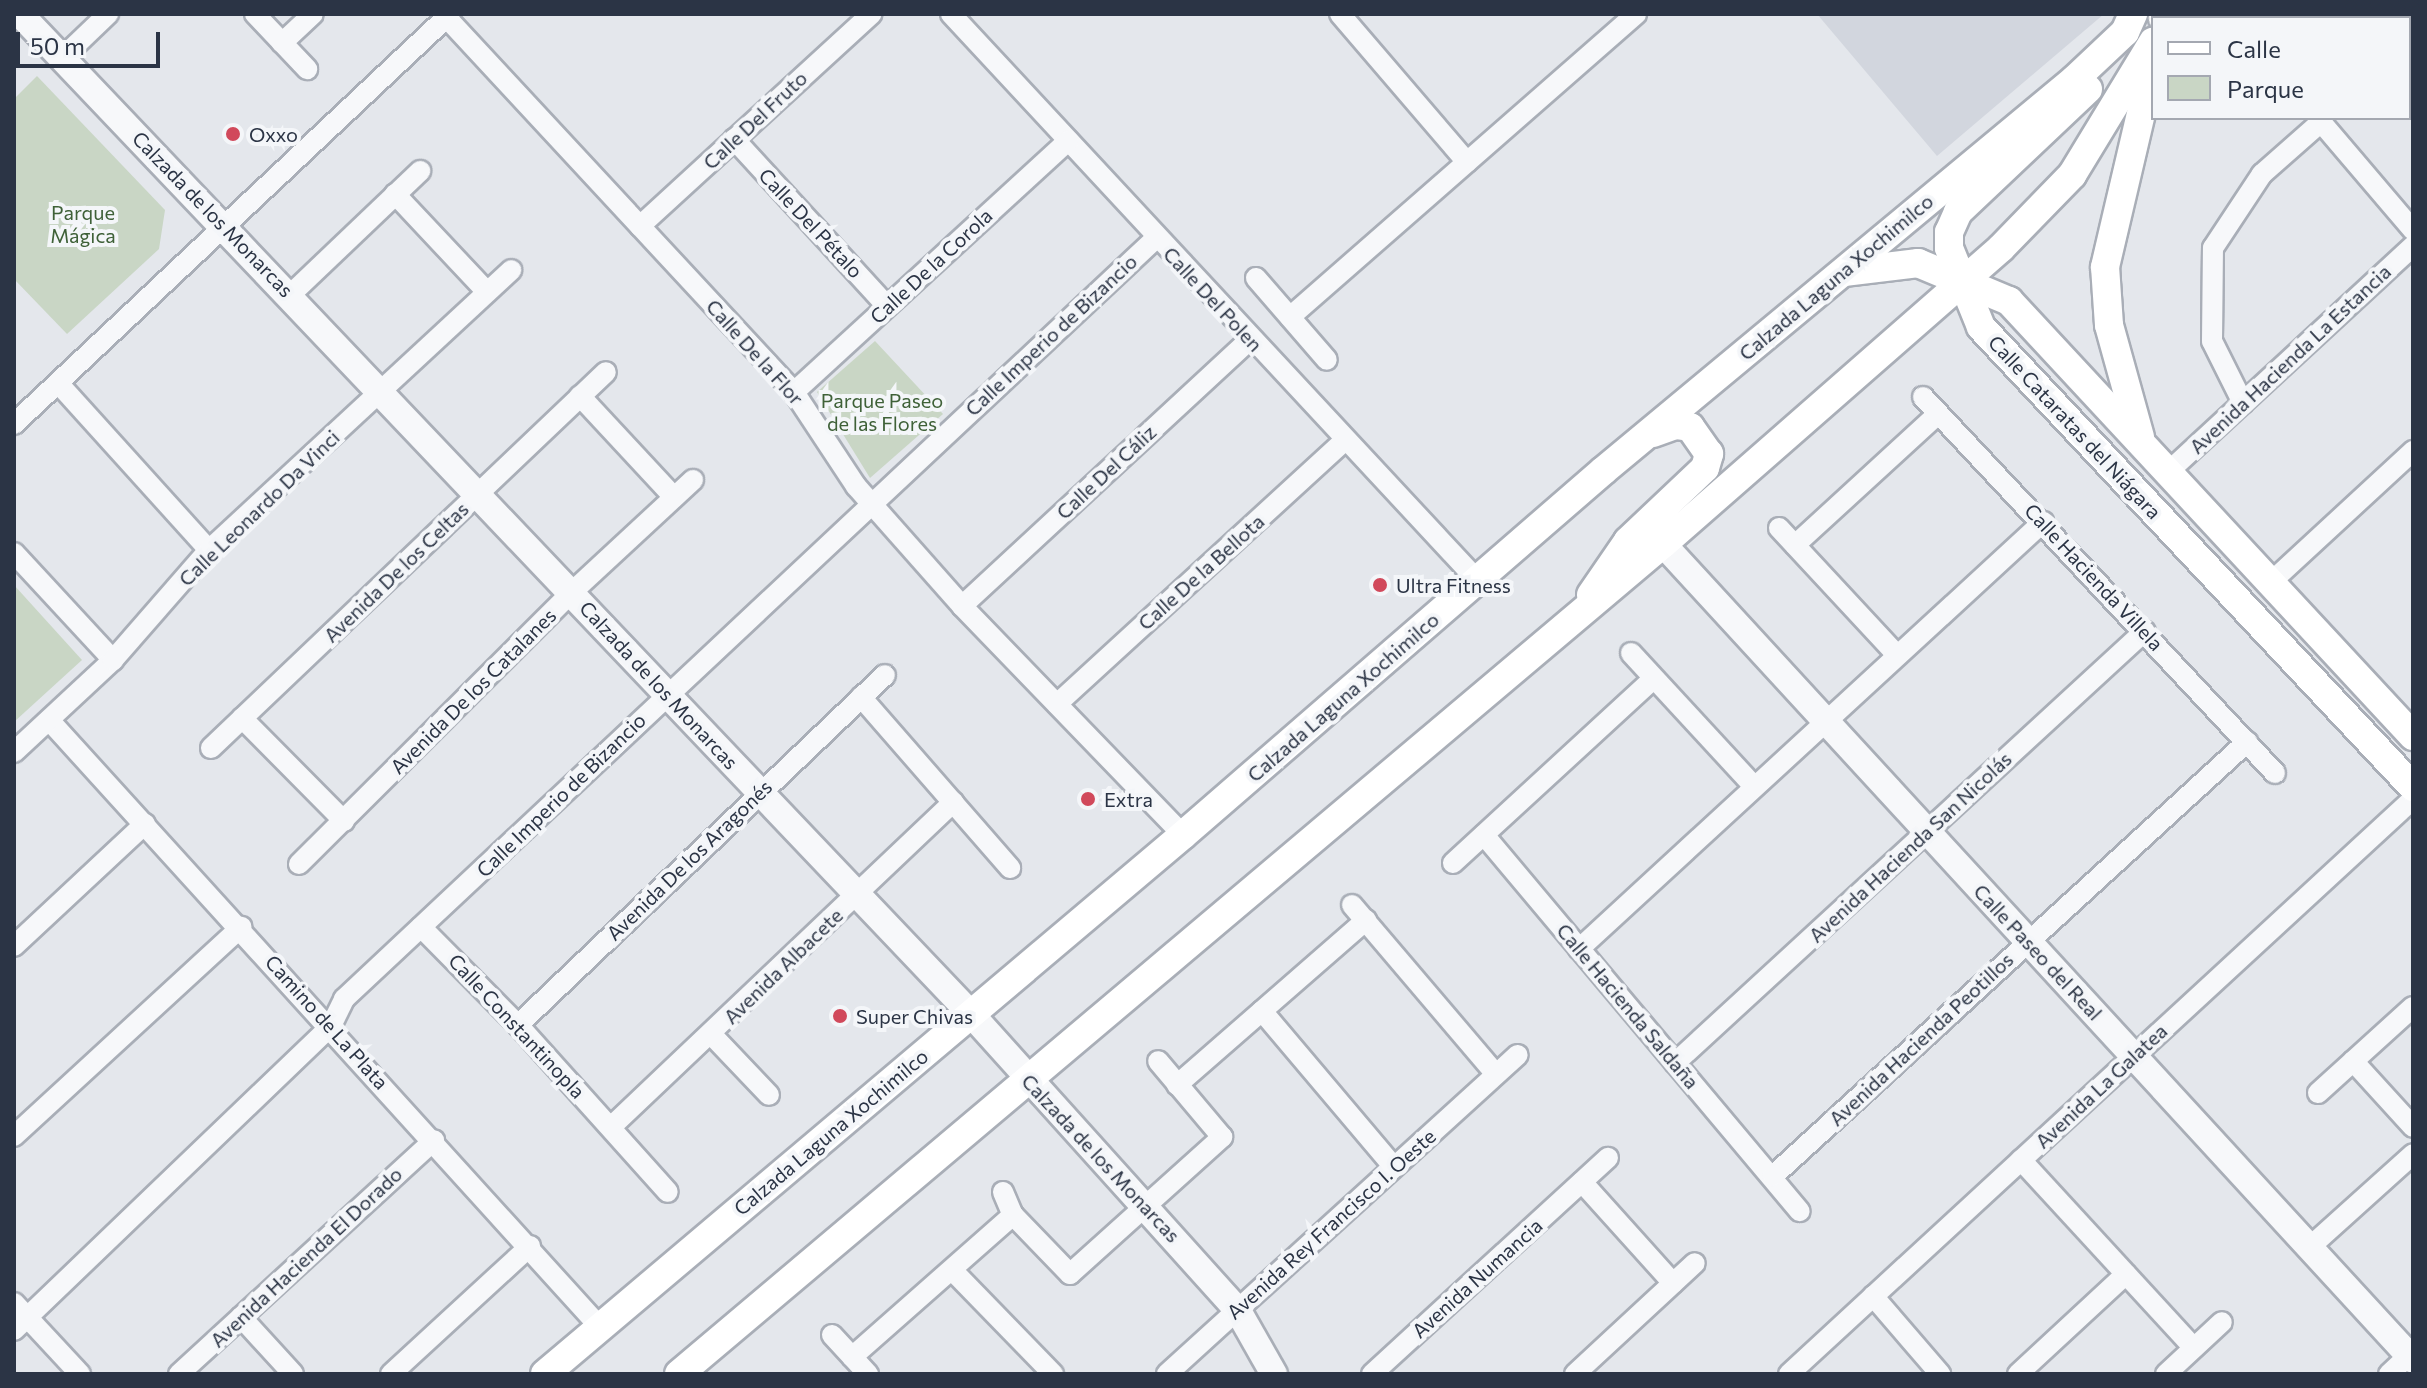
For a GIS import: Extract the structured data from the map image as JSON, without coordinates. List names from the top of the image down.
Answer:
{
  "streets": {
    "main road": ["Calzada Laguna Xochimilco", "Calle Cataratas del Niágara"],
    "street": [
      "Calle Del Fruto",
      "Calzada de los Monarcas",
      "Calle Del Pétalo",
      "Calle De la Corola",
      "Calle Del Polen",
      "Calle Imperio de Bizancio",
      "Calle De la Flor",
      "Avenida Hacienda La Estancia",
      "Calle Del Cáliz",
      "Calle Leonardo Da Vinci",
      "Avenida De los Celtas",
      "Calle De la Bellota",
      "Calle Hacienda Villela",
      "Avenida De los Catalanes",
      "Avenida Hacienda San Nicolás",
      "Avenida De los Aragonés",
      "Calle Paseo del Real",
      "Avenida Albacete",
      "Calle Hacienda Saldaña",
      "Camino de La Plata",
      "Calle Constantinopla",
      "Avenida Hacienda Peotillos",
      "Avenida La Galatea",
      "Avenida Rey Francisco I. Oeste",
      "Avenida Hacienda El Dorado",
      "Avenida Numancia"
    ]
  },
  "crossings": [
    ["Calle Del Fruto", "Calle Del Pétalo"],
    ["Calle Del Fruto", "Calle De la Flor"],
    ["Calzada de los Monarcas", "Calzada Laguna Xochimilco"],
    ["Calzada de los Monarcas", "Calle Imperio de Bizancio"],
    ["Calzada de los Monarcas", "Calle Leonardo Da Vinci"],
    ["Calzada de los Monarcas", "Avenida De los Celtas"],
    ["Calzada de los Monarcas", "Avenida De los Catalanes"],
    ["Calzada de los Monarcas", "Avenida De los Aragonés"],
    ["Calzada de los Monarcas", "Avenida Albacete"],
    ["Calzada de los Monarcas", "Avenida Rey Francisco I. Oeste"],
    ["Calle Del Pétalo", "Calle De la Corola"],
    ["Calle De la Corola", "Calle Del Polen"],
    ["Calle De la Corola", "Calle De la Flor"],
    ["Calzada Laguna Xochimilco", "Calle Del Polen"],
    ["Calzada Laguna Xochimilco", "Calle De la Flor"],
    ["Calzada Laguna Xochimilco", "Camino de La Plata"],
    ["Calle Del Polen", "Calle Imperio de Bizancio"],
    ["Calle Del Polen", "Calle Del Cáliz"],
    ["Calle Del Polen", "Calle De la Bellota"],
    ["Calle Imperio de Bizancio", "Calle De la Flor"],
    ["Calle Imperio de Bizancio", "Camino de La Plata"],
    ["Calle Imperio de Bizancio", "Calle Constantinopla"],
    ["Calle De la Flor", "Calle Del Cáliz"],
    ["Calle De la Flor", "Calle De la Bellota"],
    ["Avenida Hacienda La Estancia", "Calle Cataratas del Niágara"],
    ["Calle Leonardo Da Vinci", "Camino de La Plata"],
    ["Calle Hacienda Villela", "Avenida Hacienda San Nicolás"],
    ["Calle Hacienda Villela", "Avenida Hacienda Peotillos"],
    ["Avenida Hacienda San Nicolás", "Calle Paseo del Real"],
    ["Avenida Hacienda San Nicolás", "Calle Hacienda Saldaña"],
    ["Avenida De los Aragonés", "Calle Constantinopla"],
    ["Calle Paseo del Real", "Avenida Hacienda Peotillos"],
    ["Calle Paseo del Real", "Avenida La Galatea"],
    ["Avenida Albacete", "Calle Constantinopla"],
    ["Calle Hacienda Saldaña", "Avenida Hacienda Peotillos"],
    ["Camino de La Plata", "Avenida Hacienda El Dorado"]
  ],
  "parks": ["Parque Mágica", "Parque Paseo de las Flores"],
  "places": [
    "Oxxo",
    "Ultra Fitness",
    "Extra",
    "Super Chivas"
  ],
  "legend": ["Calle", "Parque"],
  "scale_bar": "50 m"
}
